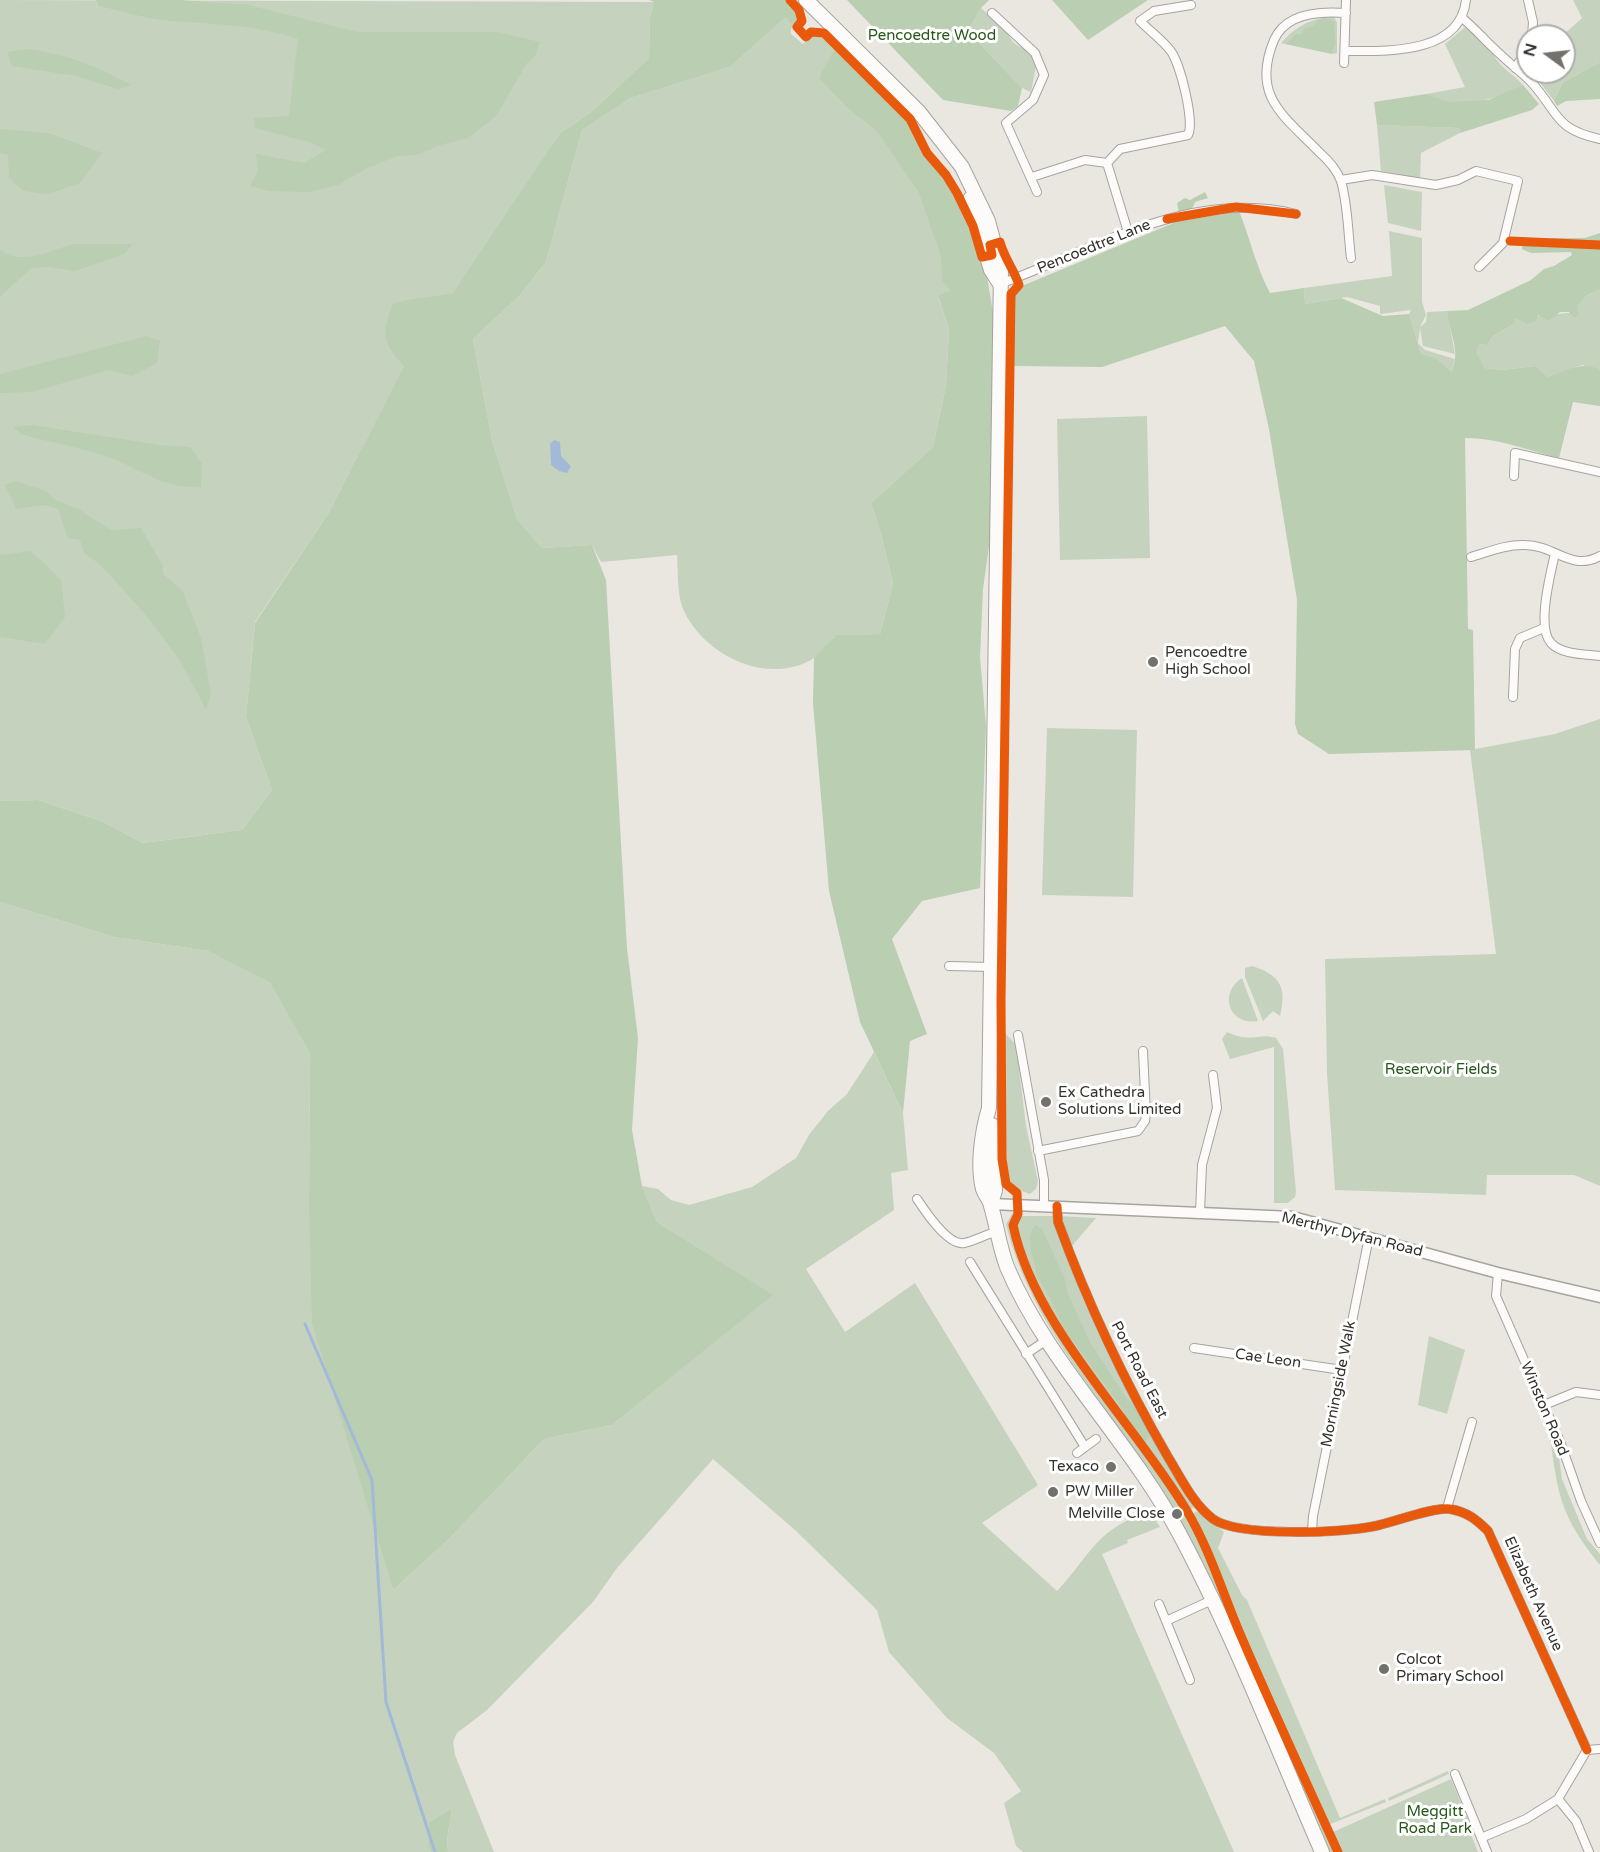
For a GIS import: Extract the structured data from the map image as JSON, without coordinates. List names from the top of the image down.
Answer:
{
  "streets": {
    "street": [
      "Pencoedtre Lane",
      "Merthyr Dyfan Road",
      "Cae Leon",
      "Port Road East",
      "Morningside Walk",
      "Winston Road",
      "Elizabeth Avenue"
    ]
  },
  "crossings": [
    ["Merthyr Dyfan Road", "Port Road East"],
    ["Merthyr Dyfan Road", "Morningside Walk"],
    ["Merthyr Dyfan Road", "Winston Road"],
    ["Cae Leon", "Morningside Walk"],
    ["Port Road East", "Morningside Walk"]
  ],
  "parks": ["Pencoedtre Wood", "Reservoir Fields", "Meggitt Road Park"],
  "places": [
    "Pencoedtre High School",
    "Ex Cathedra Solutions Limited",
    "Texaco",
    "PW Miller",
    "Melville Close",
    "Colcot Primary School"
  ],
  "north": "left"
}
